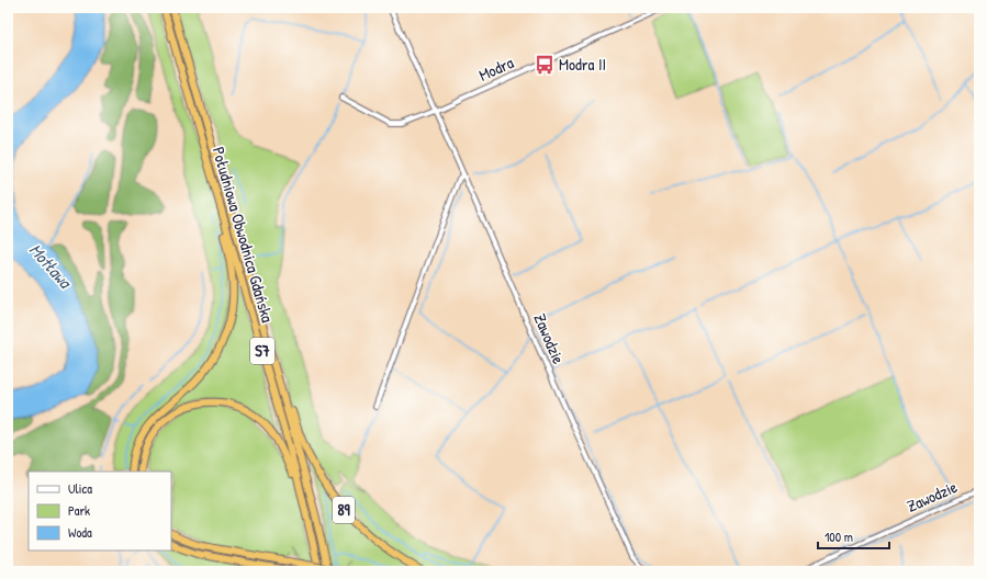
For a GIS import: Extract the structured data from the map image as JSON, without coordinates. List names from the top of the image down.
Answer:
{
  "streets": {
    "highway": ["Południowa Obwodnica Gdańska", "S7", "89"],
    "street": ["Modra", "Zawodzie"]
  },
  "crossings": [
    ["Modra", "Zawodzie"],
    ["Południowa Obwodnica Gdańska", "89"]
  ],
  "water": ["Motława"],
  "places": {
    "bus stop": ["Modra II"]
  },
  "legend": ["Ulica", "Park", "Woda"],
  "scale_bar": "100 m"
}
